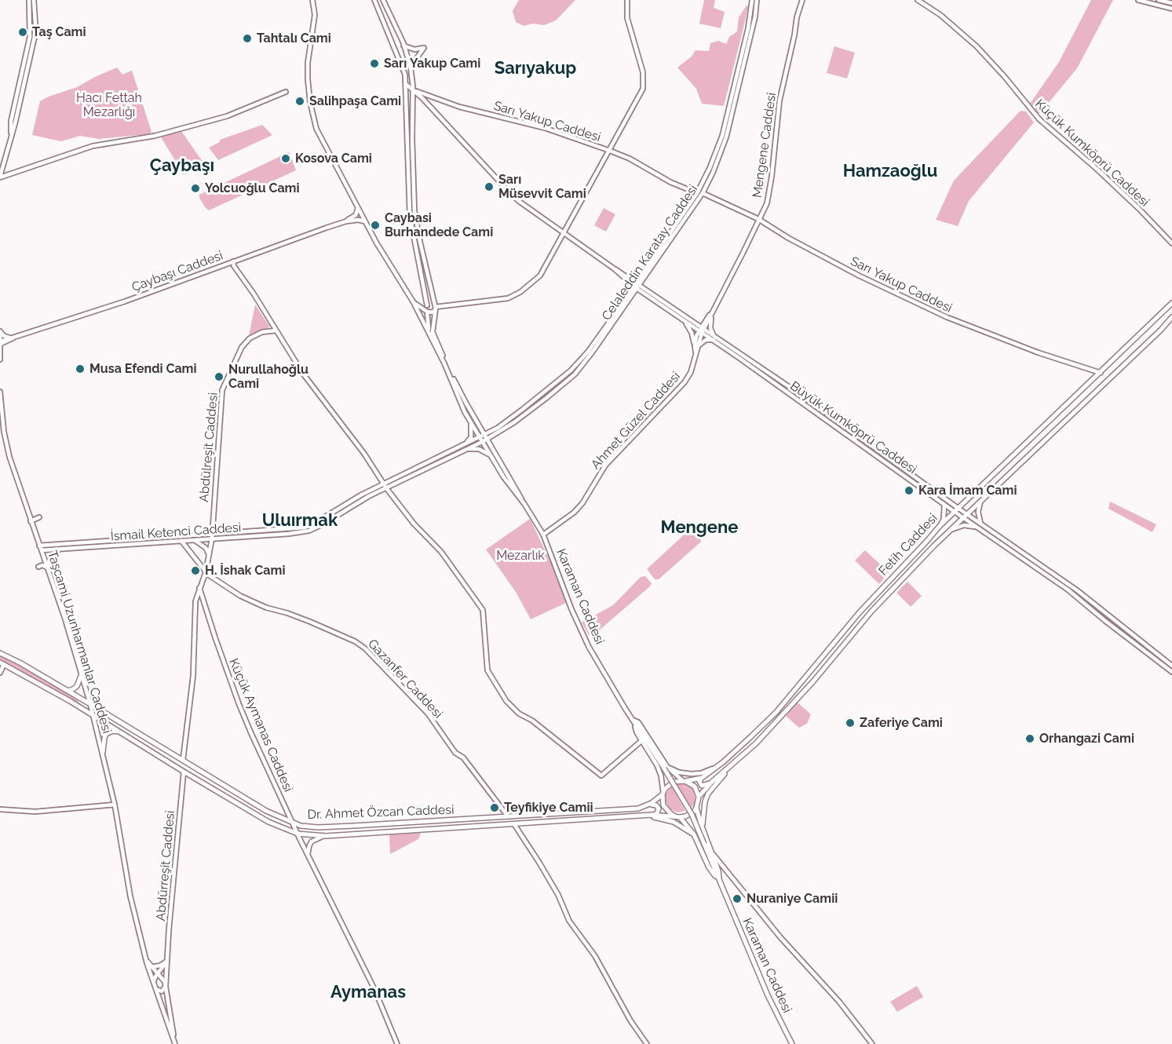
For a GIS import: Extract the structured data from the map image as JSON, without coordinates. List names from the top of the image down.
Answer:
{
  "streets": {
    "main road": ["Fetih Caddesi", "Karaman Caddesi", "Dr. Ahmet Özcan Caddesi"],
    "street": [
      "Sarı Yakup Caddesi",
      "Mengene Caddesi",
      "Küçük Kumköprü Caddesi",
      "Celaleddin Karatay Caddesi",
      "Çaybaşı Caddesi",
      "Ahmet Güzel Caddesi",
      "Büyük Kumköprü Caddesi",
      "Abdülreşit Caddesi",
      "İsmail Ketenci Caddesi",
      "Taşcami Uzunharmanlar Caddesi",
      "Gazanfer Caddesi",
      "Küçük Aymanas Caddesi",
      "Abdürreşit Caddesi"
    ]
  },
  "crossings": [
    ["Sarı Yakup Caddesi", "Mengene Caddesi"],
    ["Sarı Yakup Caddesi", "Celaleddin Karatay Caddesi"],
    ["Sarı Yakup Caddesi", "Büyük Kumköprü Caddesi"],
    ["Sarı Yakup Caddesi", "Fetih Caddesi"],
    ["Sarı Yakup Caddesi", "Karaman Caddesi"],
    ["Celaleddin Karatay Caddesi", "Büyük Kumköprü Caddesi"],
    ["Celaleddin Karatay Caddesi", "İsmail Ketenci Caddesi"],
    ["Celaleddin Karatay Caddesi", "Karaman Caddesi"],
    ["Ahmet Güzel Caddesi", "Karaman Caddesi"],
    ["Büyük Kumköprü Caddesi", "Fetih Caddesi"],
    ["Büyük Kumköprü Caddesi", "Karaman Caddesi"],
    ["Abdülreşit Caddesi", "İsmail Ketenci Caddesi"],
    ["Abdülreşit Caddesi", "Gazanfer Caddesi"],
    ["Abdülreşit Caddesi", "Küçük Aymanas Caddesi"],
    ["Abdülreşit Caddesi", "Dr. Ahmet Özcan Caddesi"],
    ["İsmail Ketenci Caddesi", "Karaman Caddesi"],
    ["İsmail Ketenci Caddesi", "Taşcami Uzunharmanlar Caddesi"],
    ["İsmail Ketenci Caddesi", "Gazanfer Caddesi"],
    ["Fetih Caddesi", "Karaman Caddesi"],
    ["Fetih Caddesi", "Dr. Ahmet Özcan Caddesi"],
    ["Karaman Caddesi", "Dr. Ahmet Özcan Caddesi"],
    ["Taşcami Uzunharmanlar Caddesi", "Dr. Ahmet Özcan Caddesi"],
    ["Taşcami Uzunharmanlar Caddesi", "Abdürreşit Caddesi"],
    ["Gazanfer Caddesi", "Dr. Ahmet Özcan Caddesi"],
    ["Küçük Aymanas Caddesi", "Dr. Ahmet Özcan Caddesi"],
    ["Dr. Ahmet Özcan Caddesi", "Abdürreşit Caddesi"]
  ],
  "districts": [
    "Sarıyakup",
    "Çaybaşı",
    "Hamzaoğlu",
    "Uluırmak",
    "Mengene",
    "Aymanas"
  ],
  "parks": ["Hacı Fettah Mezarlığı", "Mezarlık"],
  "places": [
    "Taş Cami",
    "Tahtalı Cami",
    "Sarı Yakup Cami",
    "Salihpaşa Cami",
    "Kosova Cami",
    "Sarı Müsevvit Cami",
    "Yolcuoğlu Cami",
    "Caybasi Burhandede Cami",
    "Musa Efendi Cami",
    "Nurullahoğlu Cami",
    "Kara İmam Cami",
    "H. İshak Cami",
    "Zaferiye Cami",
    "Orhangazi Cami",
    "Teyfikiye Camii",
    "Nuraniye Camii"
  ]
}
